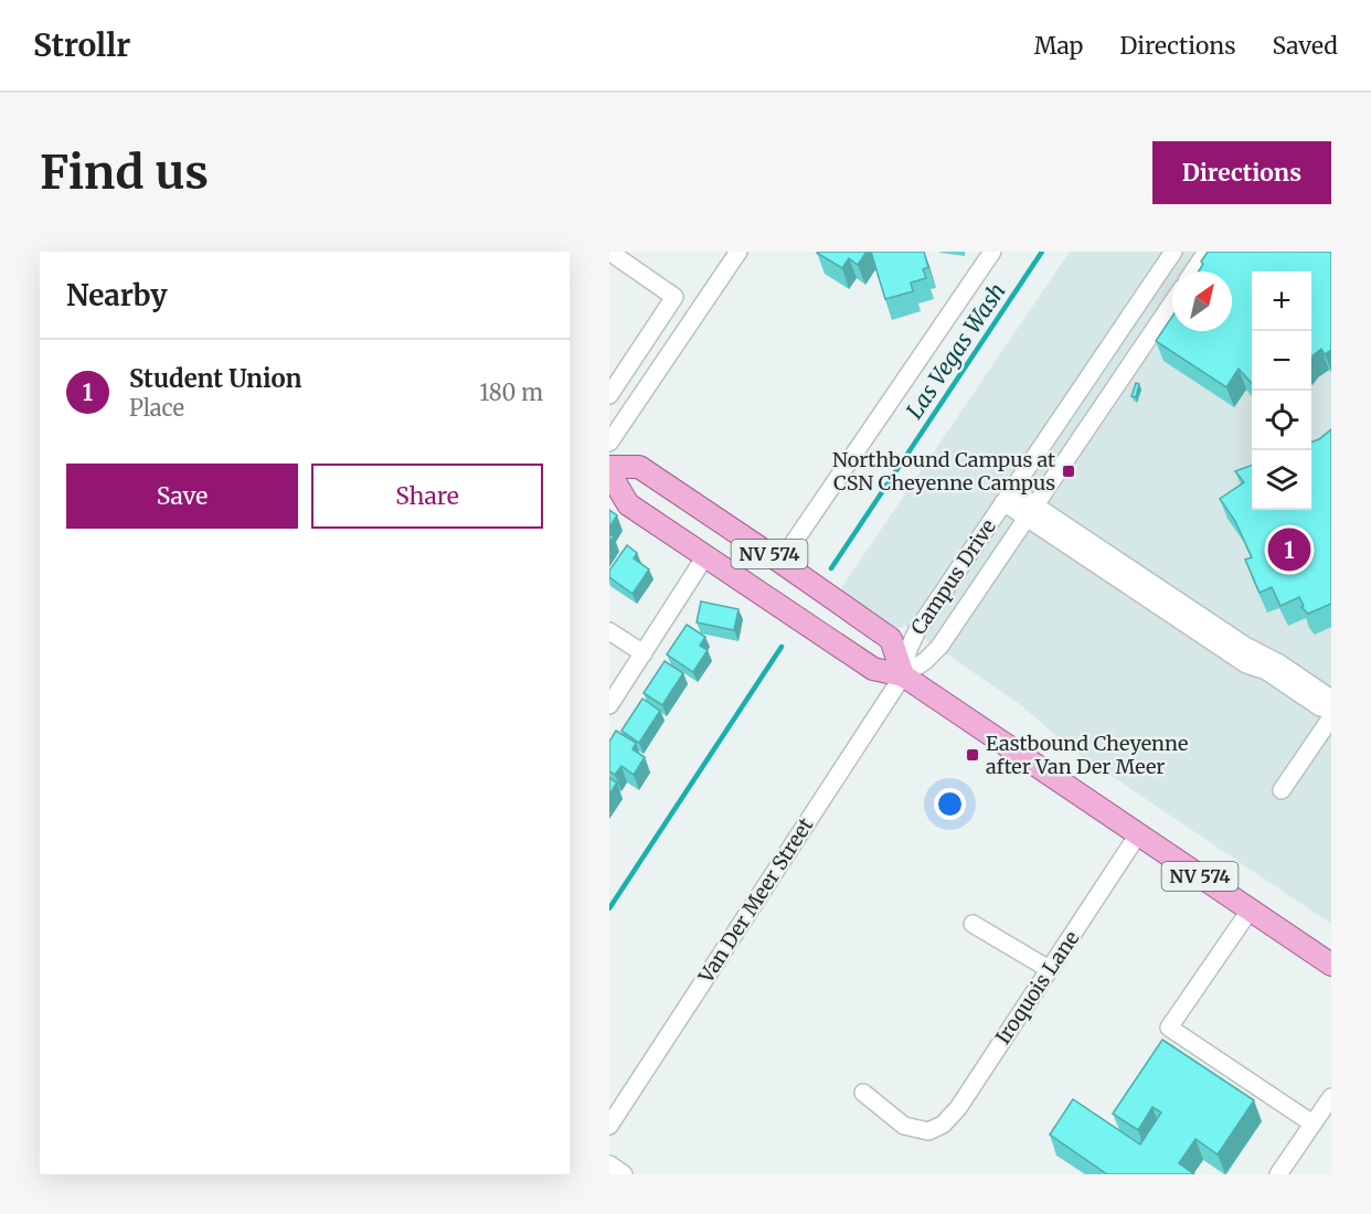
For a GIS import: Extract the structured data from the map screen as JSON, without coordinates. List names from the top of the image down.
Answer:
{
  "streets": {
    "main road": ["NV 574"],
    "street": ["Campus Drive", "Van Der Meer Street", "Iroquois Lane"]
  },
  "crossings": [
    ["NV 574", "Campus Drive"],
    ["NV 574", "Van Der Meer Street"],
    ["NV 574", "Iroquois Lane"],
    ["Campus Drive", "Van Der Meer Street"]
  ],
  "water": ["Las Vegas Wash"],
  "places": {
    "transit": ["Northbound Campus at CSN Cheyenne Campus", "Eastbound Cheyenne after Van Der Meer"]
  },
  "north": "top right",
  "page": {
    "header": "Strollr",
    "nav": ["Map", "Directions", "Saved"],
    "buttons": [
      "Directions",
      ["Save", "Share"]
    ],
    "title": "Find us",
    "heading": "Nearby",
    "map_buttons": ["+", "−"],
    "list": [
      {
        "mark": "1",
        "name": "Student Union",
        "note": "Place",
        "value": "180 m"
      }
    ],
    "pins": "1"
  }
}
